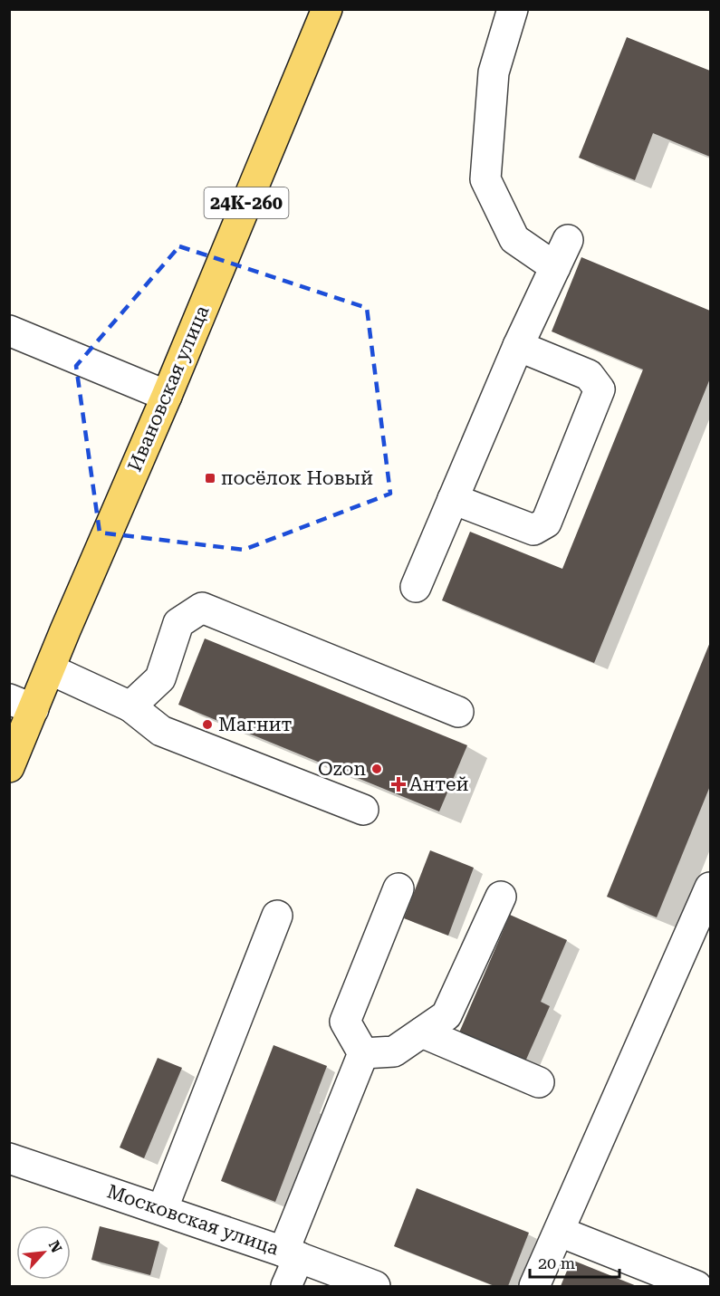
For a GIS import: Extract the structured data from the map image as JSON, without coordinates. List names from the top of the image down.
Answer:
{
  "streets": {
    "main road": ["24К-260", "Ивановская улица"],
    "street": ["Московская улица"]
  },
  "places": {
    "transit": ["посёлок Новый"],
    "other": ["Магнит", "Ozon"],
    "health": ["Антей"]
  },
  "scale_bar": "20 m",
  "north": "top right"
}
